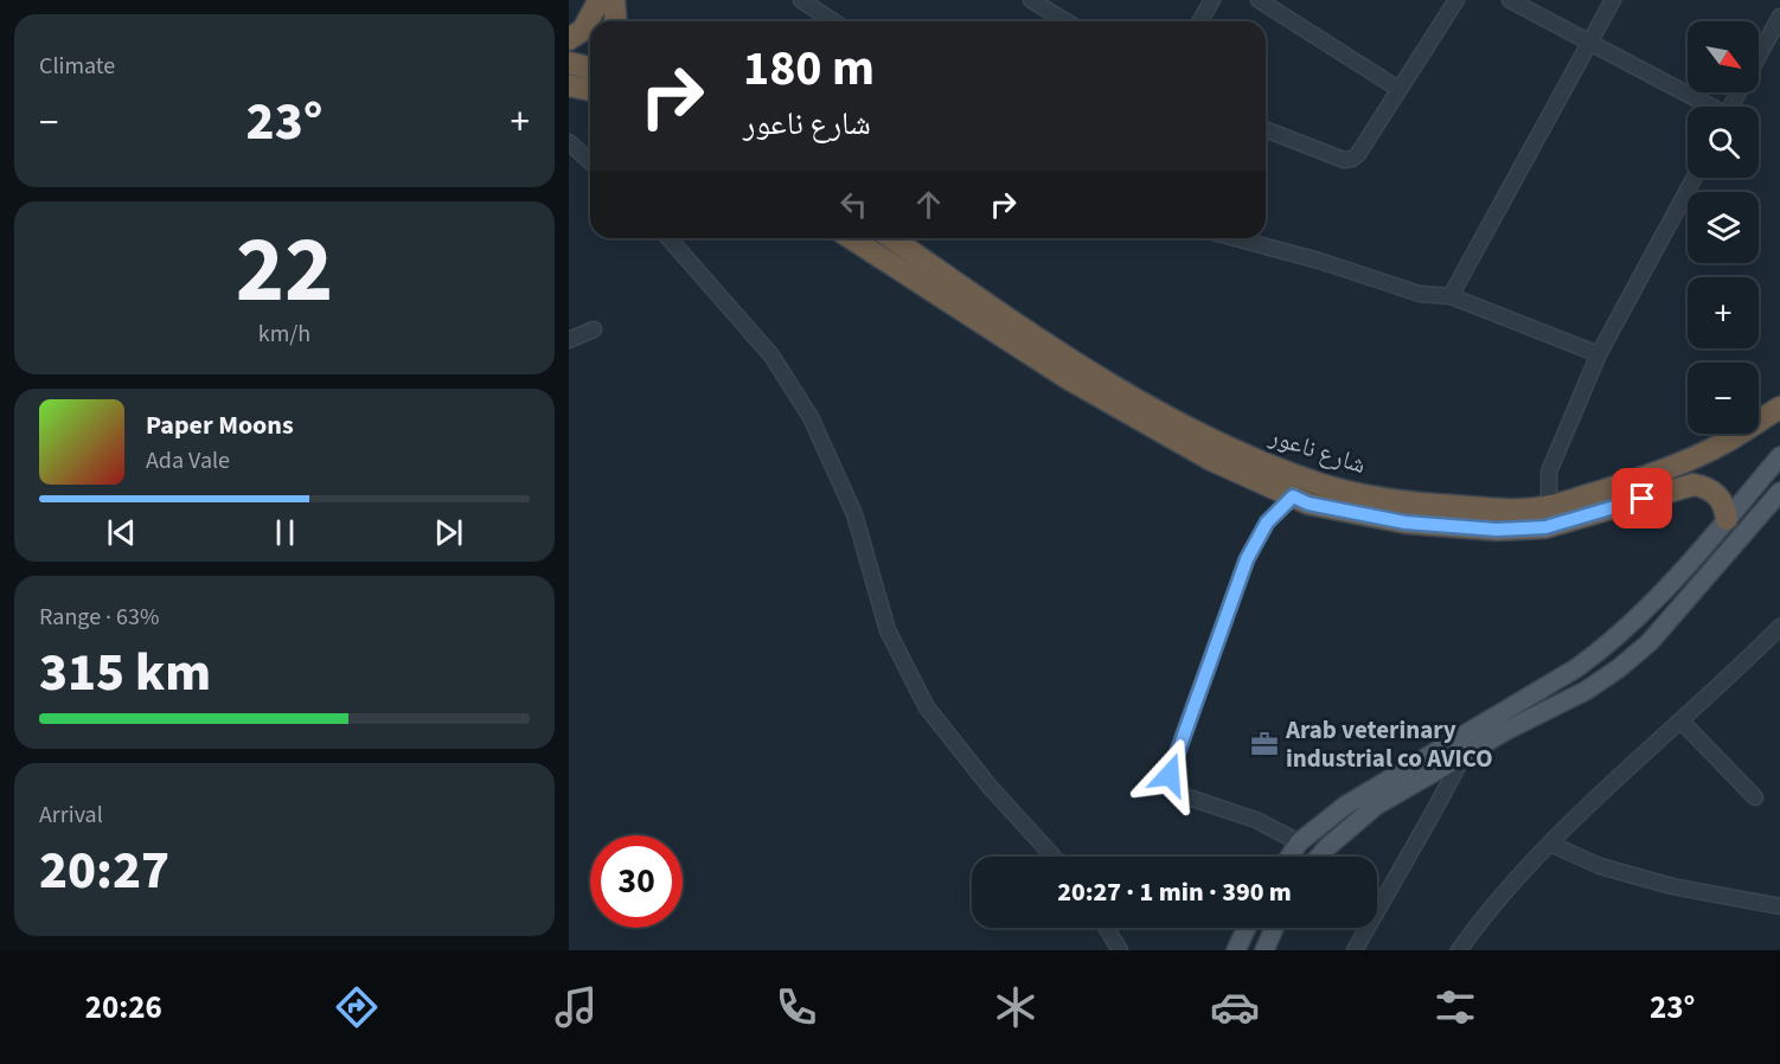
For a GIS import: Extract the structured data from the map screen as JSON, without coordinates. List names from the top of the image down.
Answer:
{
  "streets": {
    "highway": ["شارع ناعور"]
  },
  "places": {
    "office": ["Arab veterinary industrial co AVICO"]
  },
  "north": "bottom right",
  "page": {
    "tile": [
      "Climate",
      ["22", "km/h"],
      ["Range · 63%", "315 km"],
      ["Arrival", "20:27"]
    ],
    "map_buttons": ["+", "−"],
    "turn": ["180 m", "شارع ناعور"],
    "heat": ["−", "23°", "+"],
    "song": ["Paper Moons", "Ada Vale"],
    "limit": "30",
    "trip": "20:27 · 1 min · 390 m",
    "tabs": ["20:26", "23°"]
  }
}
